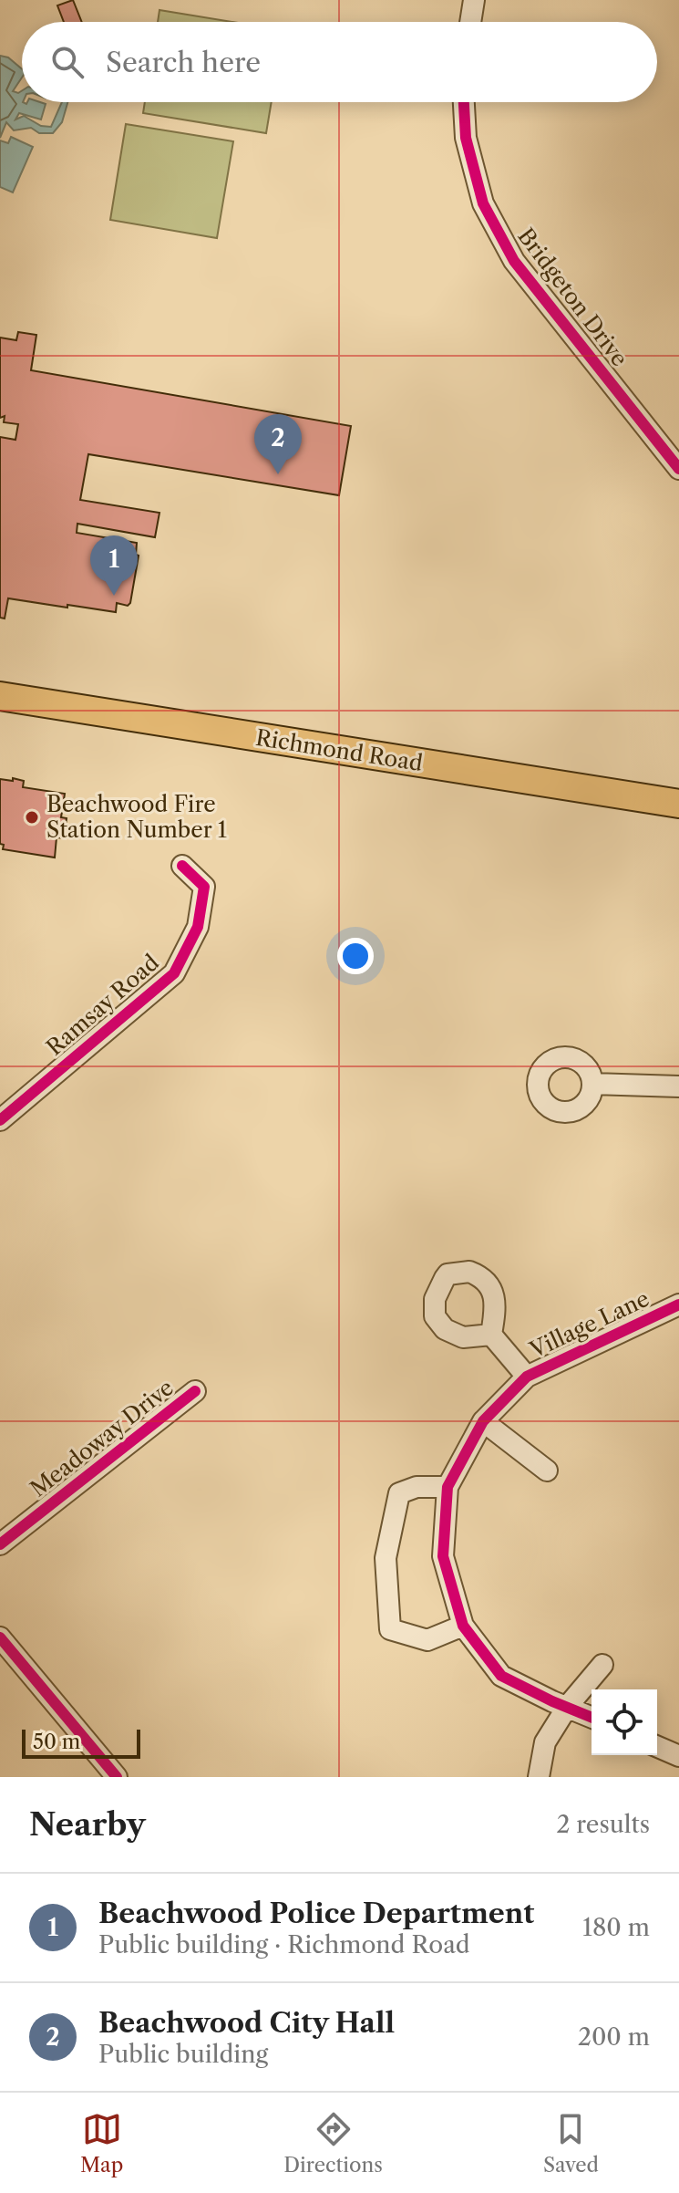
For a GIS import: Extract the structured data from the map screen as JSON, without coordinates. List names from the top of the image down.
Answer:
{
  "streets": {
    "main road": ["Richmond Road"],
    "street": [
      "Bridgeton Drive",
      "Ramsay Road",
      "Village Lane",
      "Meadoway Drive"
    ]
  },
  "places": ["Beachwood Fire Station Number 1"],
  "scale_bar": "50 m",
  "page": {
    "search": "Search here",
    "pins": ["2", "1"],
    "scale": "50 m",
    "heading": ["Nearby", "2 results"],
    "list": [
      {
        "mark": "1",
        "name": "Beachwood Police Department",
        "note": "Public building · Richmond Road",
        "value": "180 m"
      },
      {
        "mark": "2",
        "name": "Beachwood City Hall",
        "note": "Public building",
        "value": "200 m"
      }
    ],
    "nav": ["Map", "Directions", "Saved"]
  }
}
